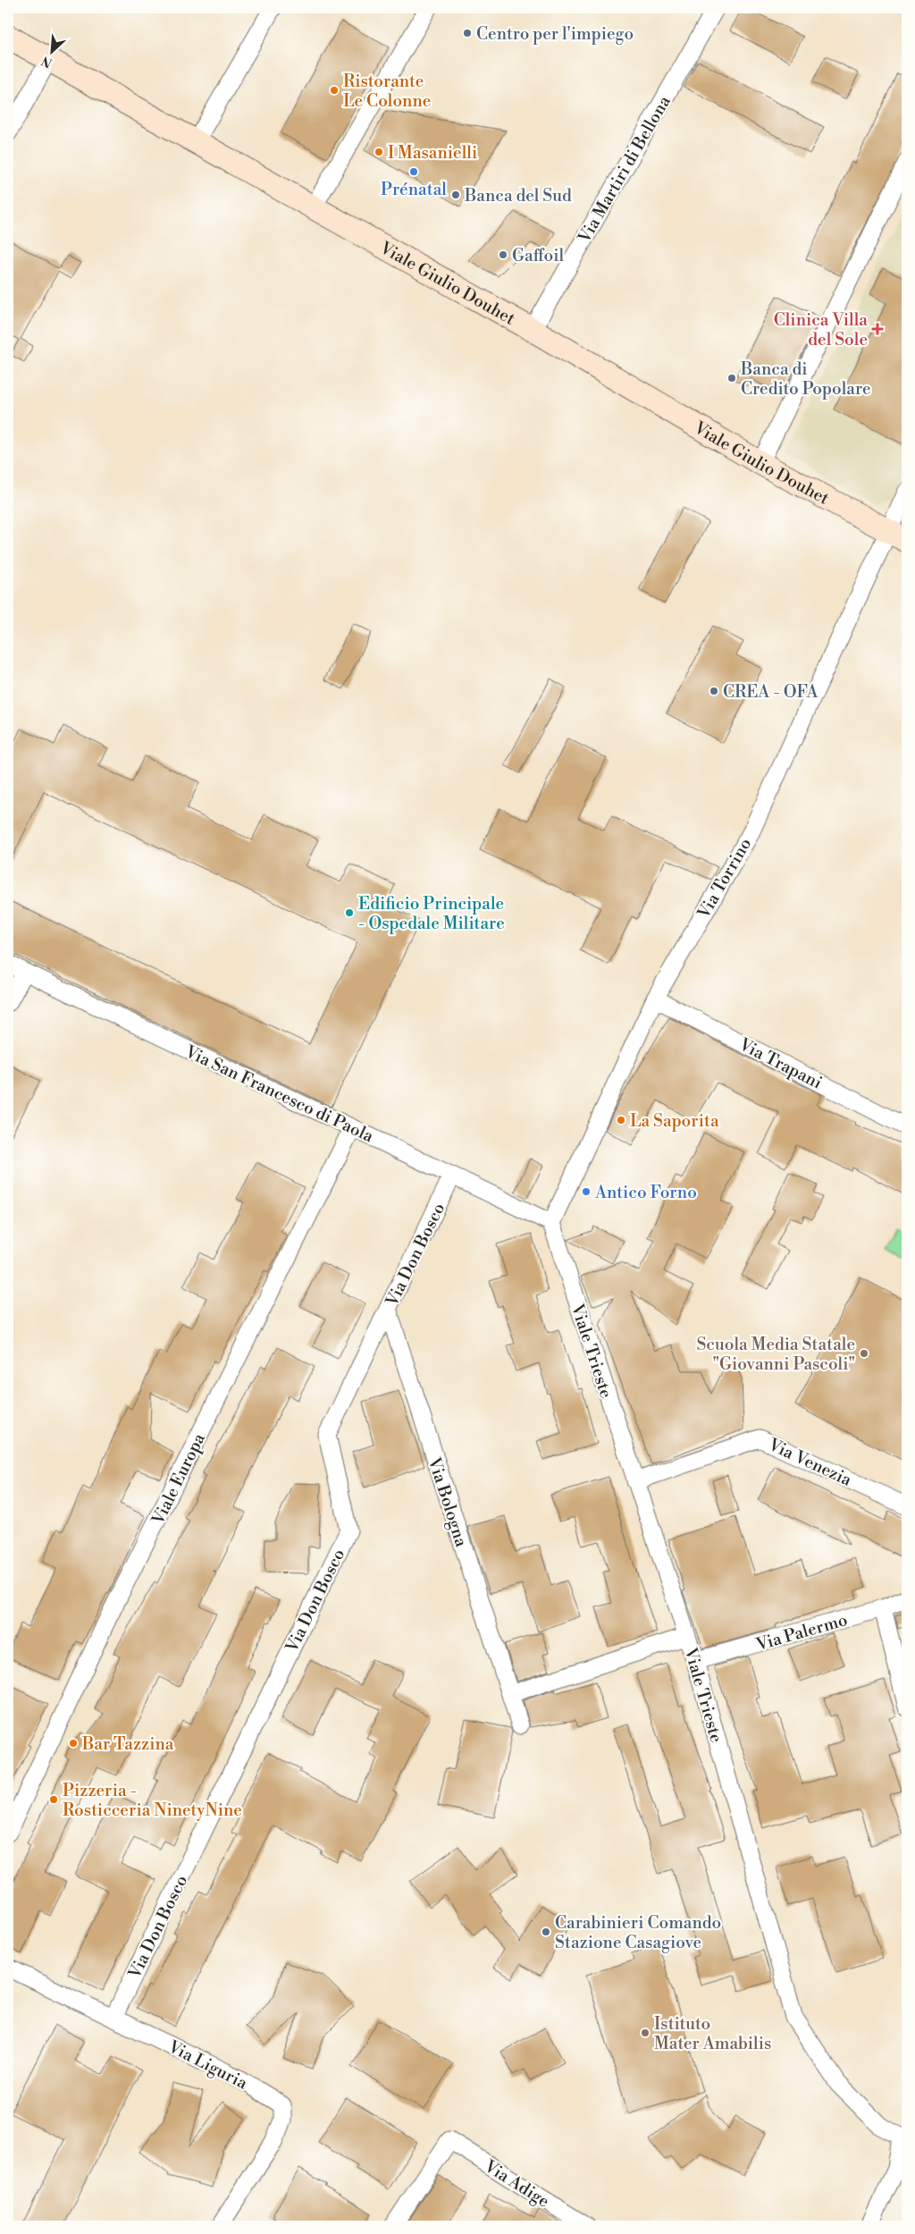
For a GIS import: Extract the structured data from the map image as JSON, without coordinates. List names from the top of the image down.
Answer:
{
  "streets": {
    "main road": ["Viale Giulio Douhet"],
    "street": [
      "Via Martiri di Bellona",
      "Via Torrino",
      "Via Trapani",
      "Via San Francesco di Paola",
      "Via Don Bosco",
      "Viale Trieste",
      "Via Venezia",
      "Viale Europa",
      "Via Bologna",
      "Via Palermo",
      "Via Liguria",
      "Via Adige"
    ]
  },
  "crossings": [
    ["Via Martiri di Bellona", "Viale Giulio Douhet"],
    ["Viale Giulio Douhet", "Via Torrino"],
    ["Via Torrino", "Via Trapani"],
    ["Via Torrino", "Via San Francesco di Paola"],
    ["Via Torrino", "Viale Trieste"],
    ["Via San Francesco di Paola", "Via Don Bosco"],
    ["Via San Francesco di Paola", "Viale Trieste"],
    ["Via San Francesco di Paola", "Viale Europa"],
    ["Via Don Bosco", "Via Bologna"],
    ["Via Don Bosco", "Via Liguria"],
    ["Viale Trieste", "Via Venezia"],
    ["Viale Trieste", "Via Palermo"]
  ],
  "places": {
    "other": [
      "Centro per l'impiego",
      "Ristorante Le Colonne",
      "I Masanielli",
      "Prénatal",
      "Banca del Sud",
      "Gaffoil",
      "Banca di Credito Popolare",
      "CREA - OFA",
      "Edificio Principale - Ospedale Militare",
      "La Saporita",
      "Antico Forno",
      "Scuola Media Statale \"Giovanni Pascoli\"",
      "Bar Tazzina",
      "Pizzeria - Rosticceria NinetyNine",
      "Carabinieri Comando Stazione Casagiove",
      "Istituto Mater Amabilis"
    ],
    "health": ["Clinica Villa del Sole"]
  },
  "north": "bottom left"
}
